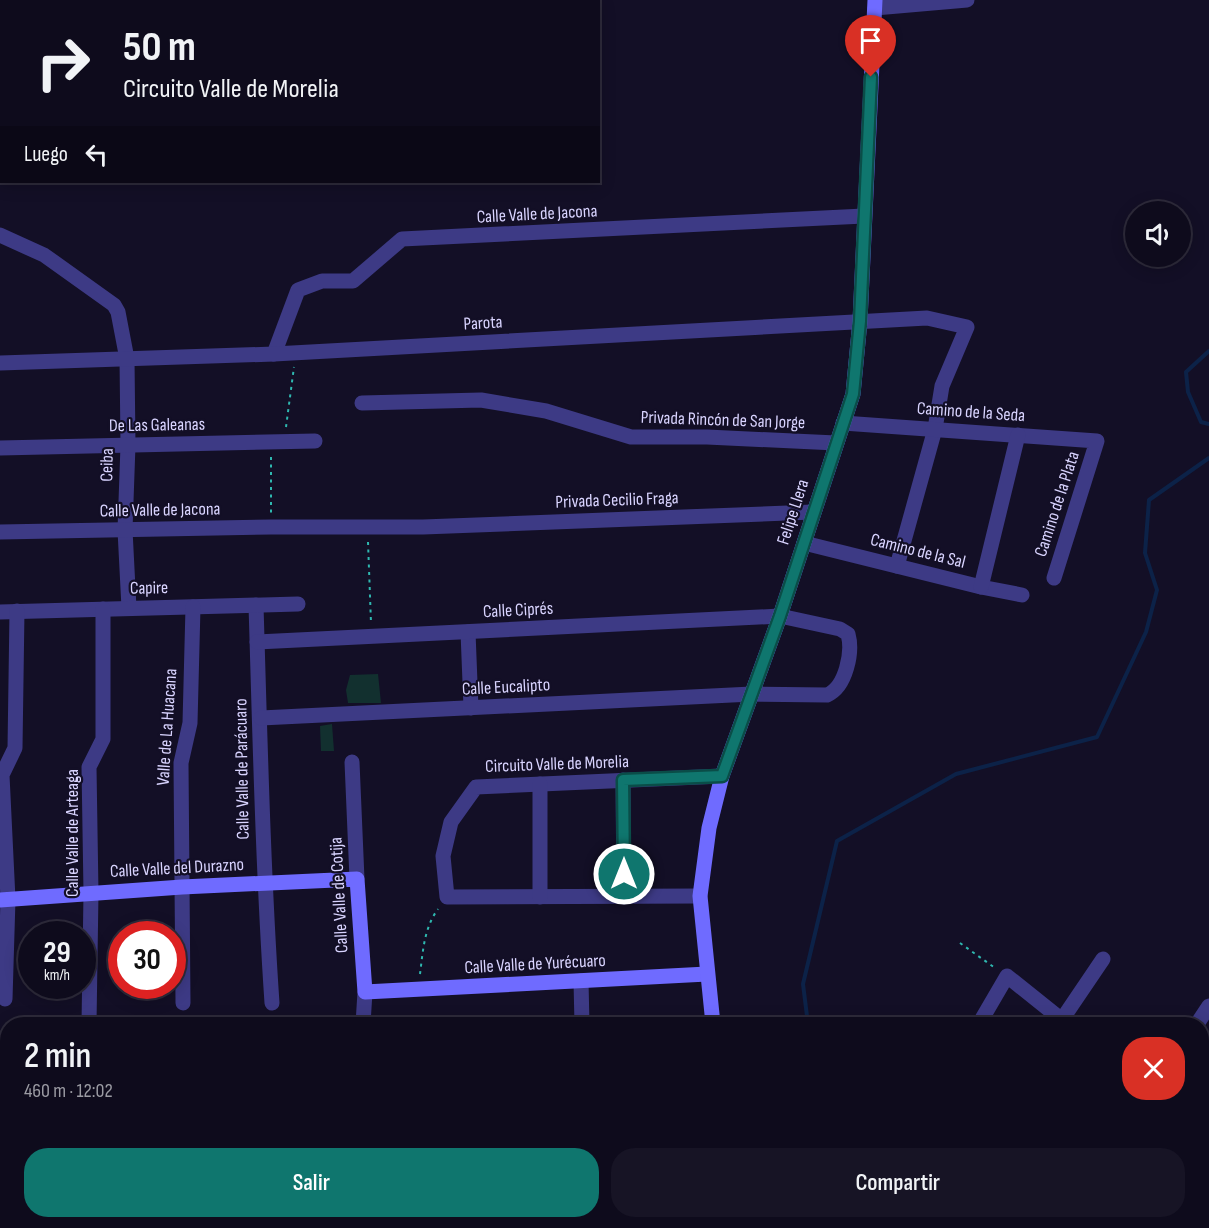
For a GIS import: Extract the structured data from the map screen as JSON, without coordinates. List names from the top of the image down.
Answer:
{
  "streets": {
    "street": [
      "Calle Valle de Jacona",
      "Parota",
      "Camino de la Seda",
      "Privada Rincón de San Jorge",
      "De Las Galeanas",
      "Ceiba",
      "Privada Cecilio Fraga",
      "Camino de la Plata",
      "Felipe Llera",
      "Camino de la Sal",
      "Capire",
      "Calle Ciprés",
      "Calle Eucalipto",
      "Valle de La Huacana",
      "Circuito Valle de Morelia",
      "Calle Valle de Parácuaro",
      "Calle Valle de Arteaga",
      "Calle Valle del Durazno",
      "Calle Valle de Cotija",
      "Calle Valle de Yurécuaro"
    ]
  },
  "crossings": [
    ["Calle Valle de Jacona", "Parota"],
    ["Calle Valle de Jacona", "Ceiba"],
    ["Calle Valle de Jacona", "Privada Cecilio Fraga"],
    ["Calle Valle de Jacona", "Felipe Llera"],
    ["Parota", "Camino de la Seda"],
    ["Parota", "Ceiba"],
    ["Parota", "Felipe Llera"],
    ["Camino de la Seda", "Camino de la Plata"],
    ["Camino de la Seda", "Felipe Llera"],
    ["Privada Rincón de San Jorge", "Felipe Llera"],
    ["De Las Galeanas", "Ceiba"],
    ["Ceiba", "Capire"],
    ["Privada Cecilio Fraga", "Felipe Llera"],
    ["Felipe Llera", "Camino de la Sal"],
    ["Felipe Llera", "Calle Ciprés"],
    ["Felipe Llera", "Calle Eucalipto"],
    ["Felipe Llera", "Circuito Valle de Morelia"],
    ["Felipe Llera", "Calle Valle de Yurécuaro"],
    ["Capire", "Valle de La Huacana"],
    ["Capire", "Calle Valle de Parácuaro"],
    ["Capire", "Calle Valle de Arteaga"],
    ["Calle Ciprés", "Calle Eucalipto"],
    ["Calle Ciprés", "Calle Valle de Parácuaro"],
    ["Calle Eucalipto", "Calle Valle de Parácuaro"],
    ["Valle de La Huacana", "Calle Valle del Durazno"],
    ["Calle Valle de Parácuaro", "Calle Valle del Durazno"],
    ["Calle Valle de Arteaga", "Calle Valle del Durazno"],
    ["Calle Valle del Durazno", "Calle Valle de Cotija"],
    ["Calle Valle de Cotija", "Calle Valle de Yurécuaro"]
  ],
  "page": {
    "turn": ["50 m", "Circuito Valle de Morelia"],
    "then": "Luego",
    "speed": "29 km/h",
    "limit": "30",
    "heading": ["2 min", "460 m · 12:02"],
    "buttons": ["Salir", "Compartir"]
  }
}
